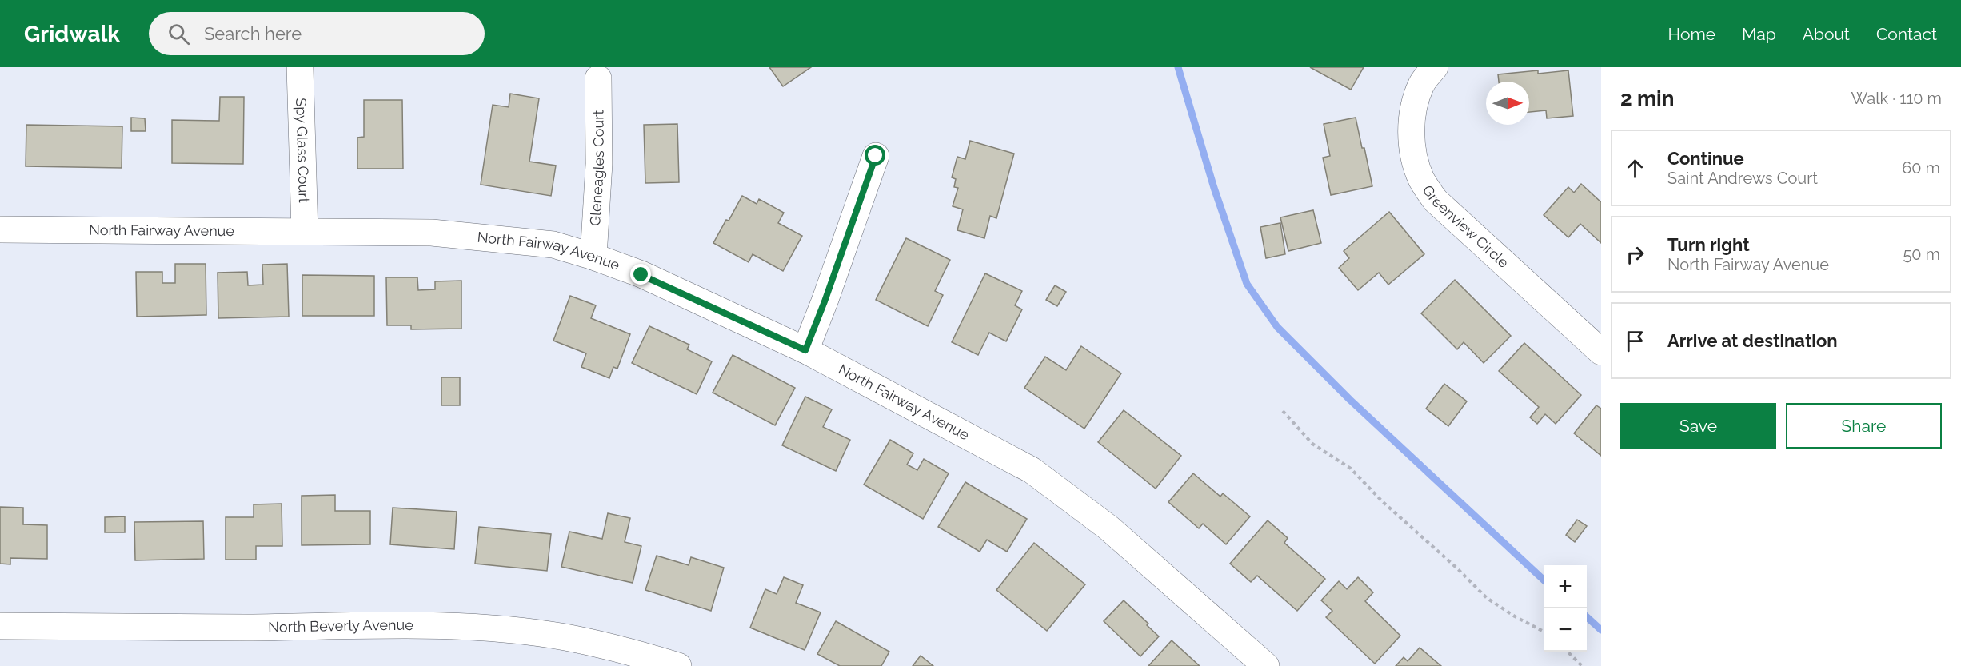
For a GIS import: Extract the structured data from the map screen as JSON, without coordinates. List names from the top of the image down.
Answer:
{
  "streets": {
    "street": [
      "Spy Glass Court",
      "Gleneagles Court",
      "Greenview Circle",
      "North Fairway Avenue",
      "North Beverly Avenue"
    ]
  },
  "crossings": [
    ["Spy Glass Court", "North Fairway Avenue"],
    ["Gleneagles Court", "North Fairway Avenue"]
  ],
  "north": "right",
  "page": {
    "header": "Gridwalk",
    "search": "Search here",
    "nav": [
      "Home",
      "Map",
      "About",
      "Contact"
    ],
    "heading": ["2 min", "Walk · 110 m"],
    "list": [
      ["Continue", "Saint Andrews Court", "60 m"],
      ["Turn right", "North Fairway Avenue", "50 m"],
      "Arrive at destination"
    ],
    "buttons": ["Save", "Share"],
    "map_buttons": ["+", "−"]
  }
}
